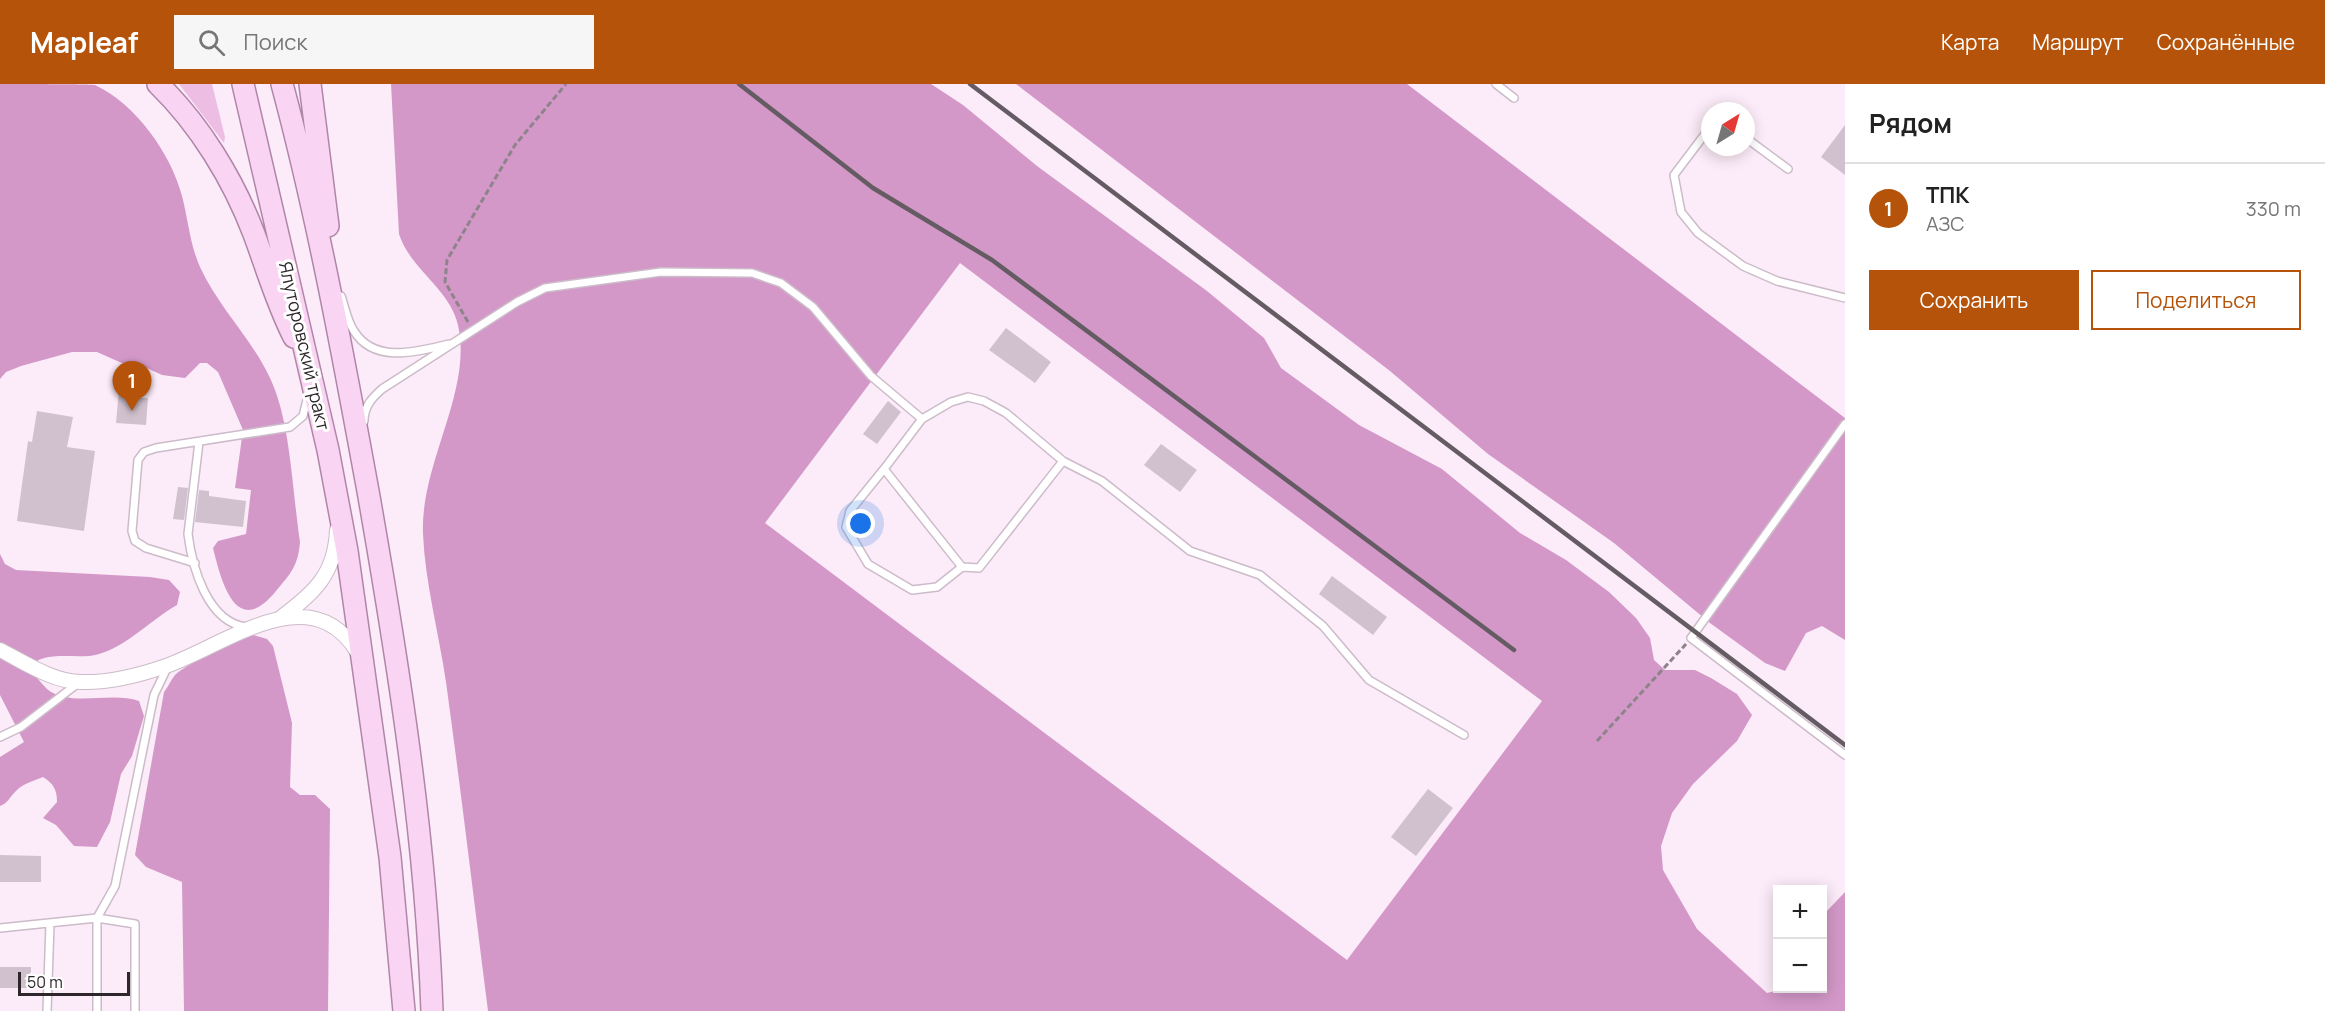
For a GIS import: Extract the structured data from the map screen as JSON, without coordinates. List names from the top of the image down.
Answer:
{
  "streets": {
    "main road": ["Ялуторовский тракт"]
  },
  "scale_bar": "50 m",
  "north": "top right",
  "page": {
    "header": "Mapleaf",
    "search": "Поиск",
    "nav": ["Карта", "Маршрут", "Сохранённые"],
    "heading": "Рядом",
    "list": [
      {
        "mark": "1",
        "name": "ТПК",
        "note": "АЗС",
        "value": "330 m"
      }
    ],
    "buttons": ["Сохранить", "Поделиться"],
    "pins": "1",
    "map_buttons": ["+", "−"],
    "scale": "50 m"
  }
}
